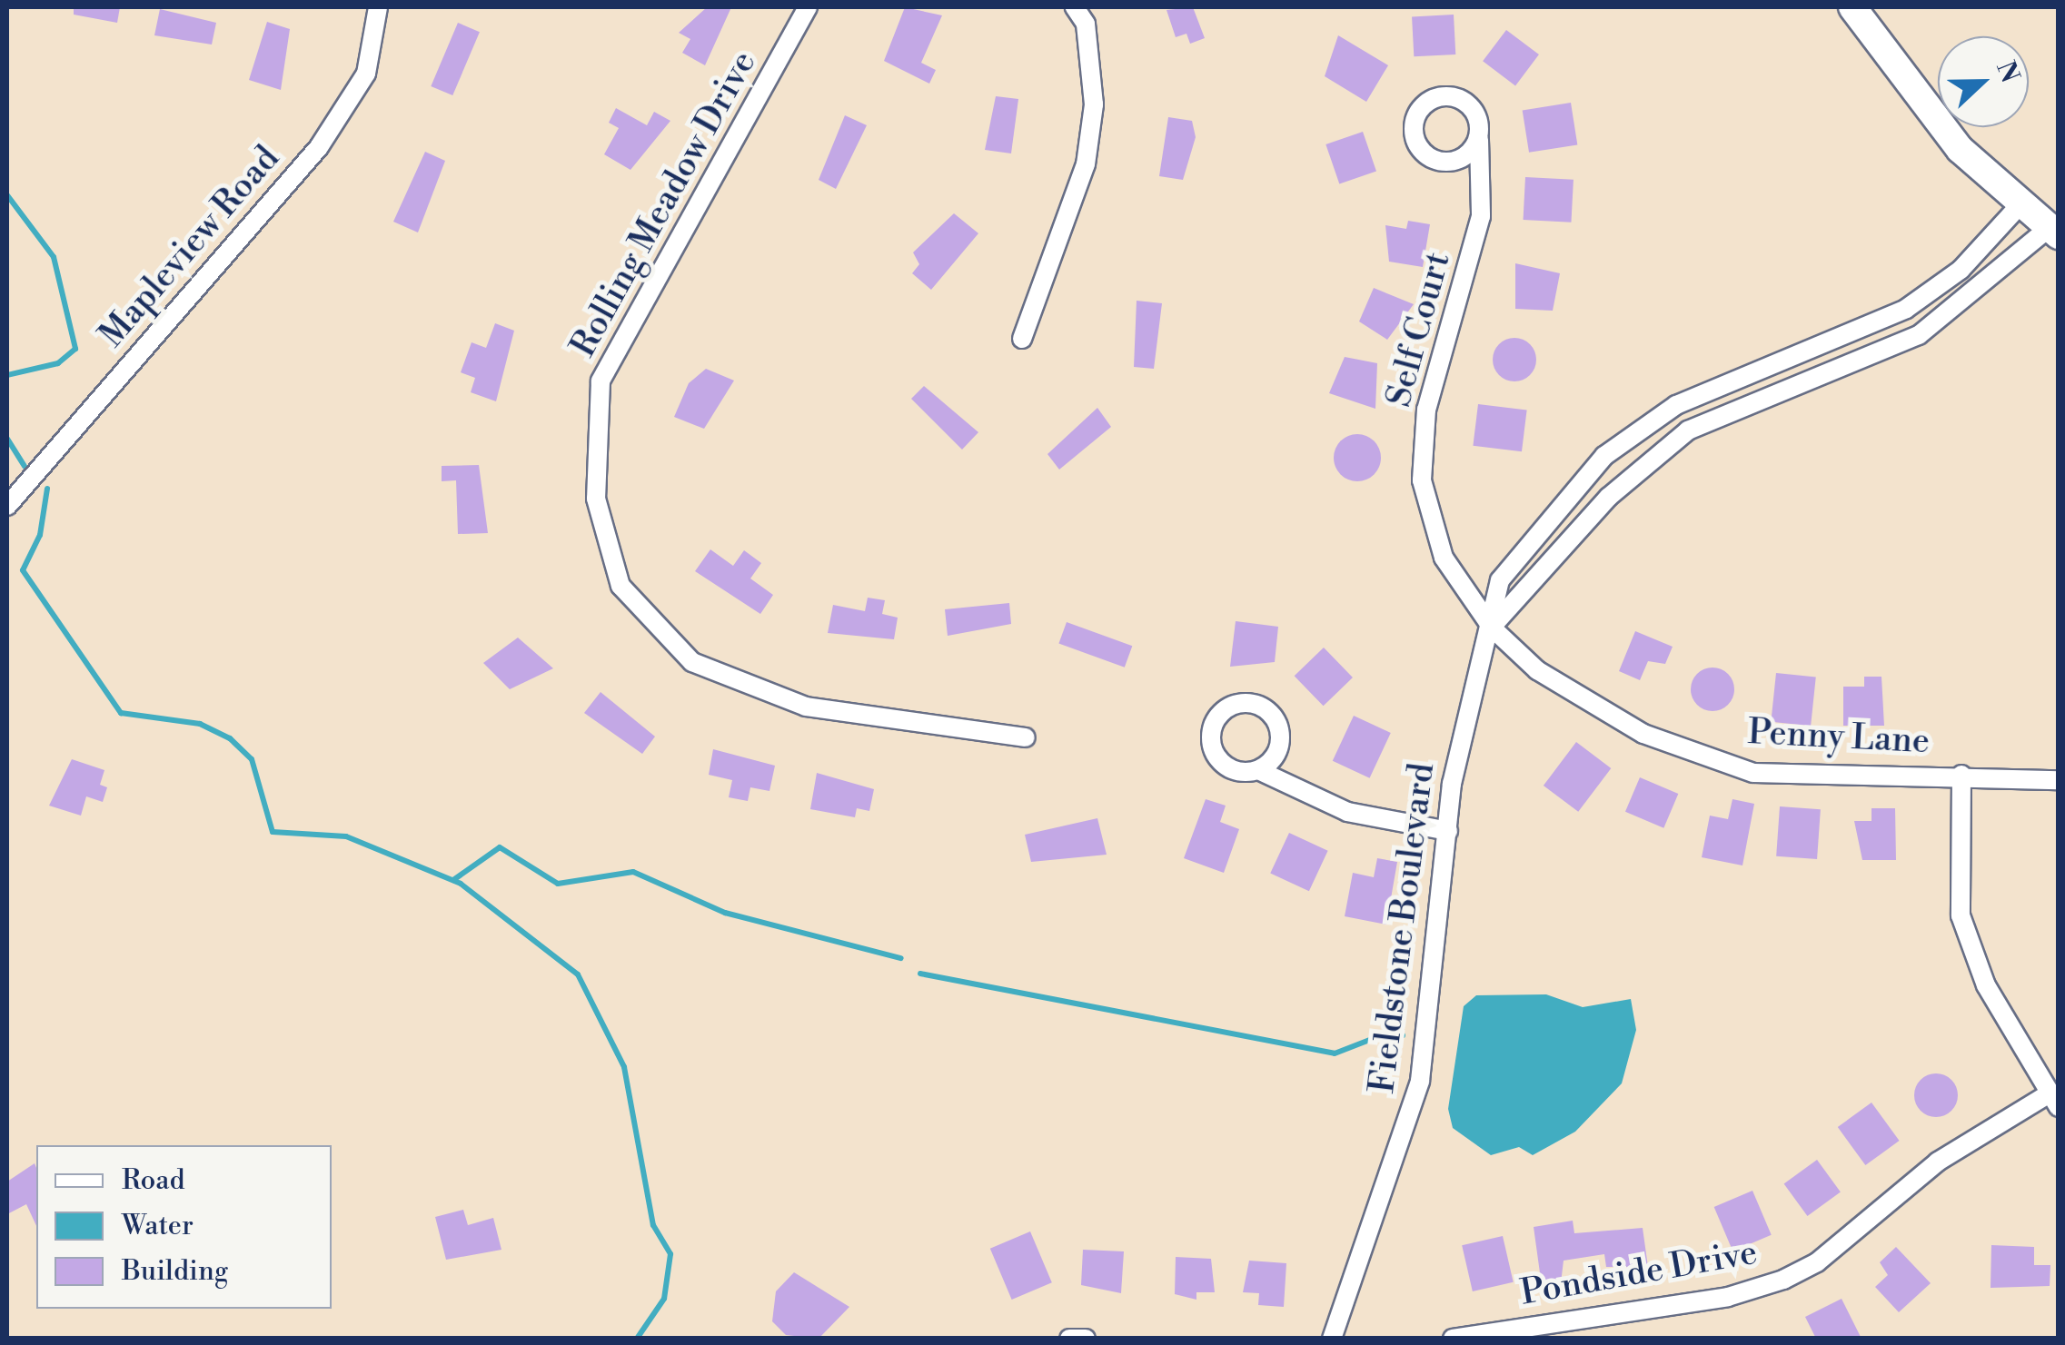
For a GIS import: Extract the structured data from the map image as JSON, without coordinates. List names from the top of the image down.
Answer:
{
  "streets": {
    "street": [
      "Rolling Meadow Drive",
      "Mapleview Road",
      "Self Court",
      "Penny Lane",
      "Fieldstone Boulevard",
      "Pondside Drive"
    ]
  },
  "crossings": [
    ["Self Court", "Penny Lane"],
    ["Self Court", "Fieldstone Boulevard"],
    ["Penny Lane", "Fieldstone Boulevard"]
  ],
  "legend": ["Road", "Water", "Building"],
  "north": "right"
}
